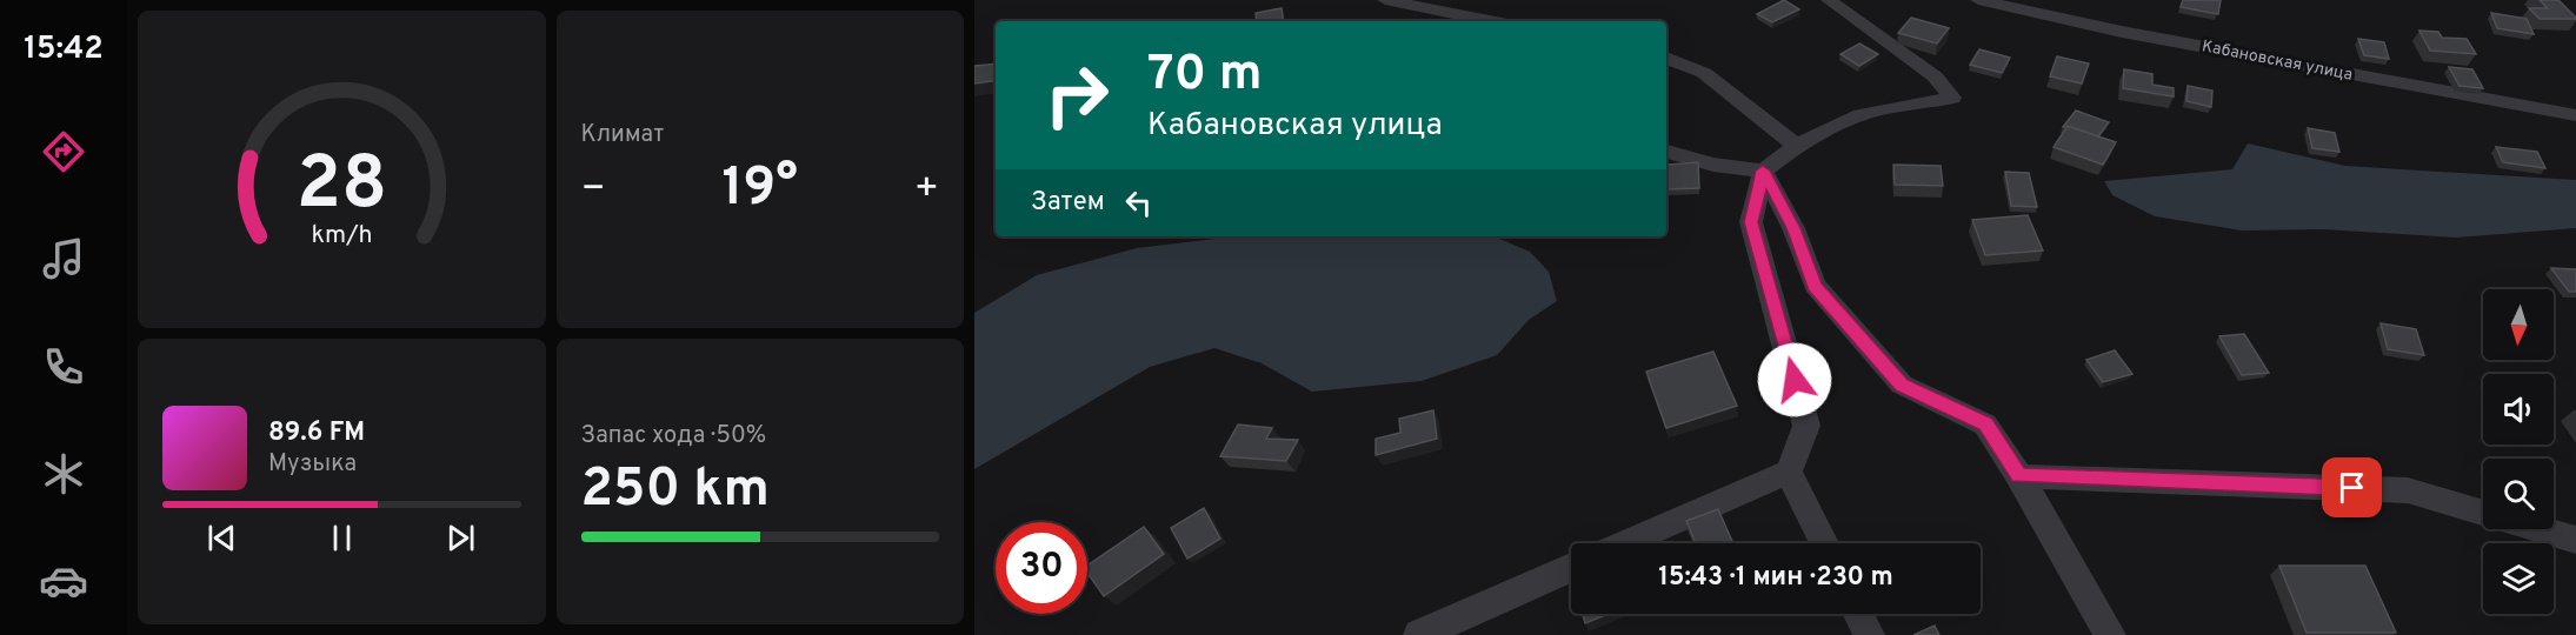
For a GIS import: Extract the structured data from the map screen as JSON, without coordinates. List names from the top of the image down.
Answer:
{
  "streets": {
    "street": ["Кабановская улица"]
  },
  "north": "bottom",
  "page": {
    "tabs": "15:42",
    "tile": [
      "Климат",
      ["Запас хода · 50%", "250 km"]
    ],
    "turn": ["70 m", "Кабановская улица"],
    "heat": ["−", "19°", "+"],
    "then": "Затем",
    "song": ["89.6 FM", "Музыка"],
    "limit": "30",
    "trip": "15:43 · 1 мин · 230 m",
    "gauge": ["28", "km/h"]
  }
}
